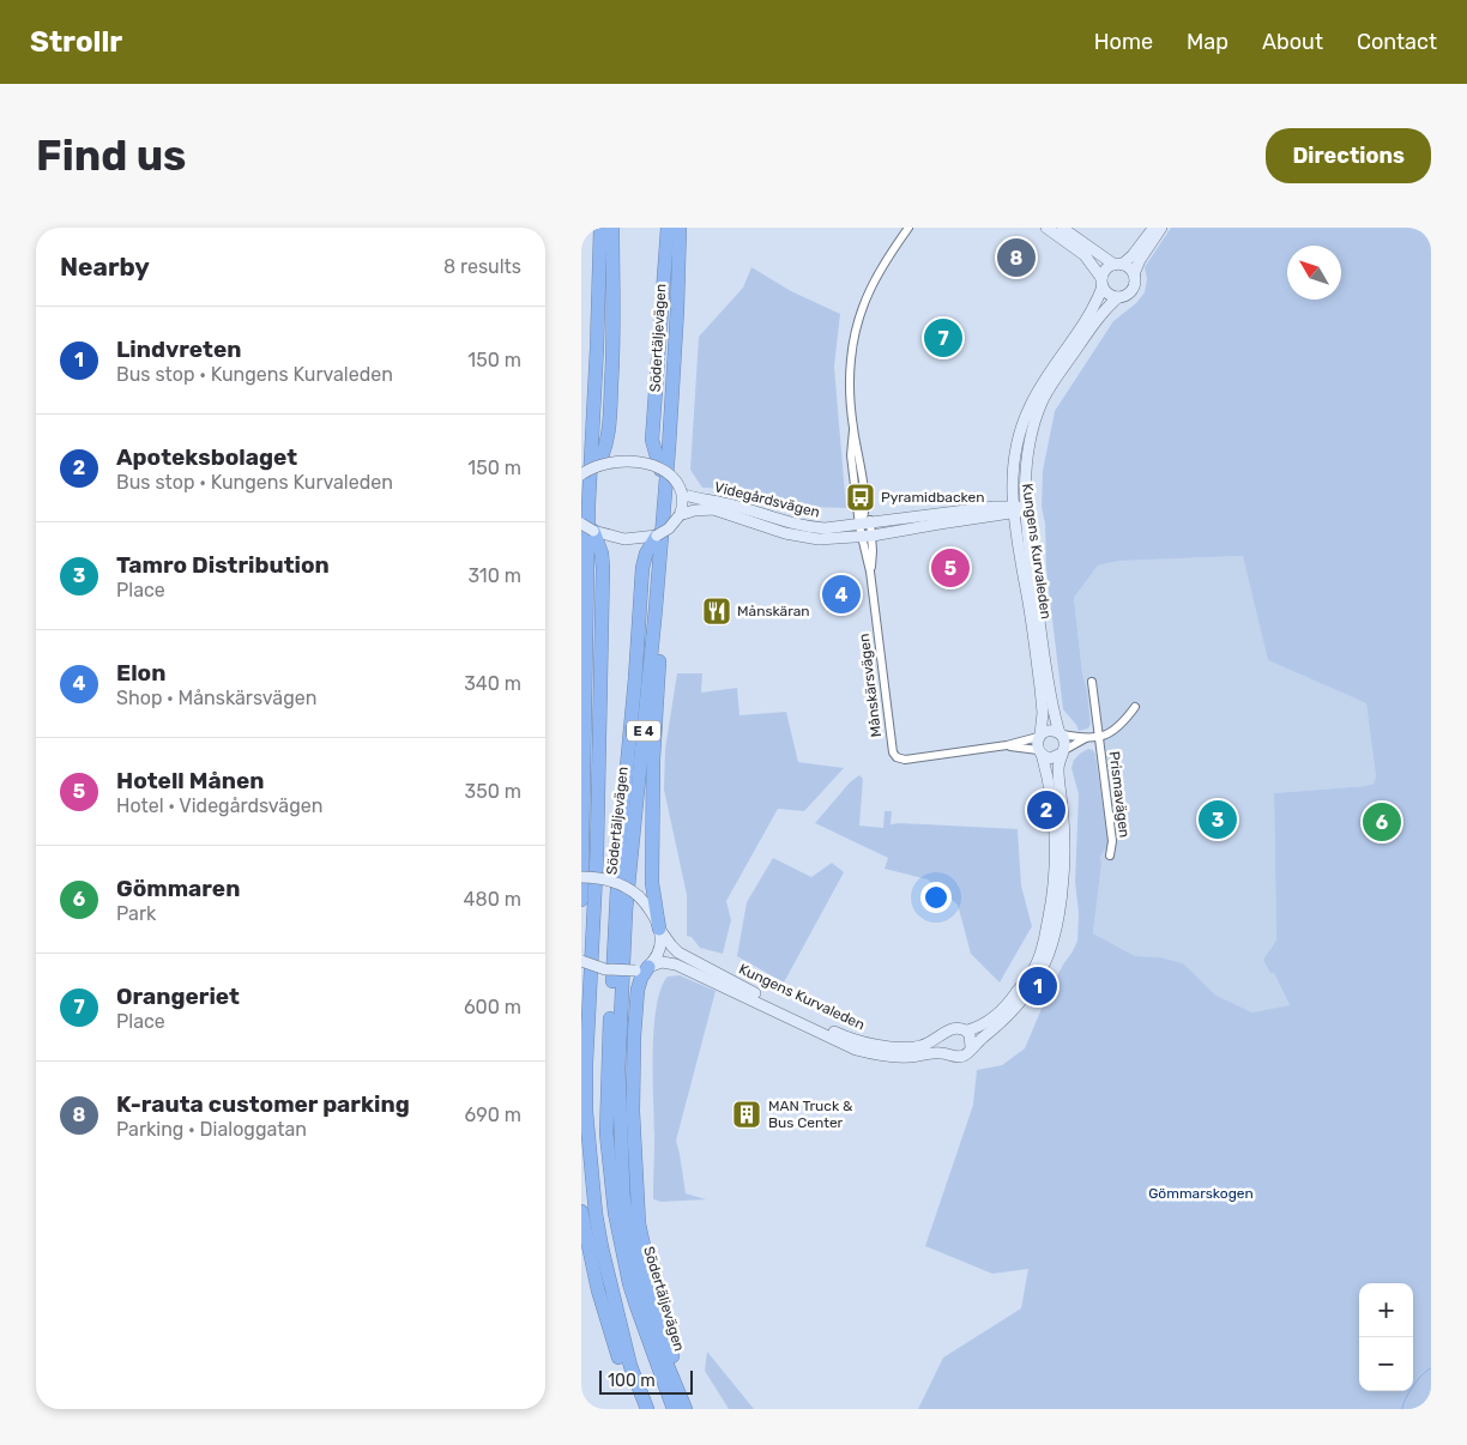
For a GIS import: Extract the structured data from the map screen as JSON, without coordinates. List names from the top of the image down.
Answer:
{
  "streets": {
    "highway": ["Södertäljevägen", "E 4"],
    "street": [
      "Videgårdsvägen",
      "Kungens Kurvaleden",
      "Månskärsvägen",
      "Prismavägen"
    ]
  },
  "crossings": [
    ["Videgårdsvägen", "Kungens Kurvaleden"],
    ["Videgårdsvägen", "Månskärsvägen"],
    ["Kungens Kurvaleden", "Prismavägen"]
  ],
  "parks": ["Gömmarskogen"],
  "places": {
    "bus stop": ["Pyramidbacken"],
    "restaurant": ["Månskäran"],
    "building": ["MAN Truck & Bus Center"]
  },
  "scale_bar": "100 m",
  "north": "top left",
  "page": {
    "header": "Strollr",
    "nav": [
      "Home",
      "Map",
      "About",
      "Contact"
    ],
    "buttons": "Directions",
    "title": "Find us",
    "heading": ["Nearby", "8 results"],
    "pins": [
      "8",
      "7",
      "5",
      "4",
      "2",
      "3",
      "6",
      "1"
    ],
    "list": [
      {
        "mark": "1",
        "name": "Lindvreten",
        "note": "Bus stop · Kungens Kurvaleden",
        "value": "150 m"
      },
      {
        "mark": "2",
        "name": "Apoteksbolaget",
        "note": "Bus stop · Kungens Kurvaleden",
        "value": "150 m"
      },
      {
        "mark": "3",
        "name": "Tamro Distribution",
        "note": "Place",
        "value": "310 m"
      },
      {
        "mark": "4",
        "name": "Elon",
        "note": "Shop · Månskärsvägen",
        "value": "340 m"
      },
      {
        "mark": "5",
        "name": "Hotell Månen",
        "note": "Hotel · Videgårdsvägen",
        "value": "350 m"
      },
      {
        "mark": "6",
        "name": "Gömmaren",
        "note": "Park",
        "value": "480 m"
      },
      {
        "mark": "7",
        "name": "Orangeriet",
        "note": "Place",
        "value": "600 m"
      },
      {
        "mark": "8",
        "name": "K-rauta customer parking",
        "note": "Parking · Dialoggatan",
        "value": "690 m"
      }
    ],
    "map_buttons": ["+", "−"],
    "scale": "100 m"
  }
}
